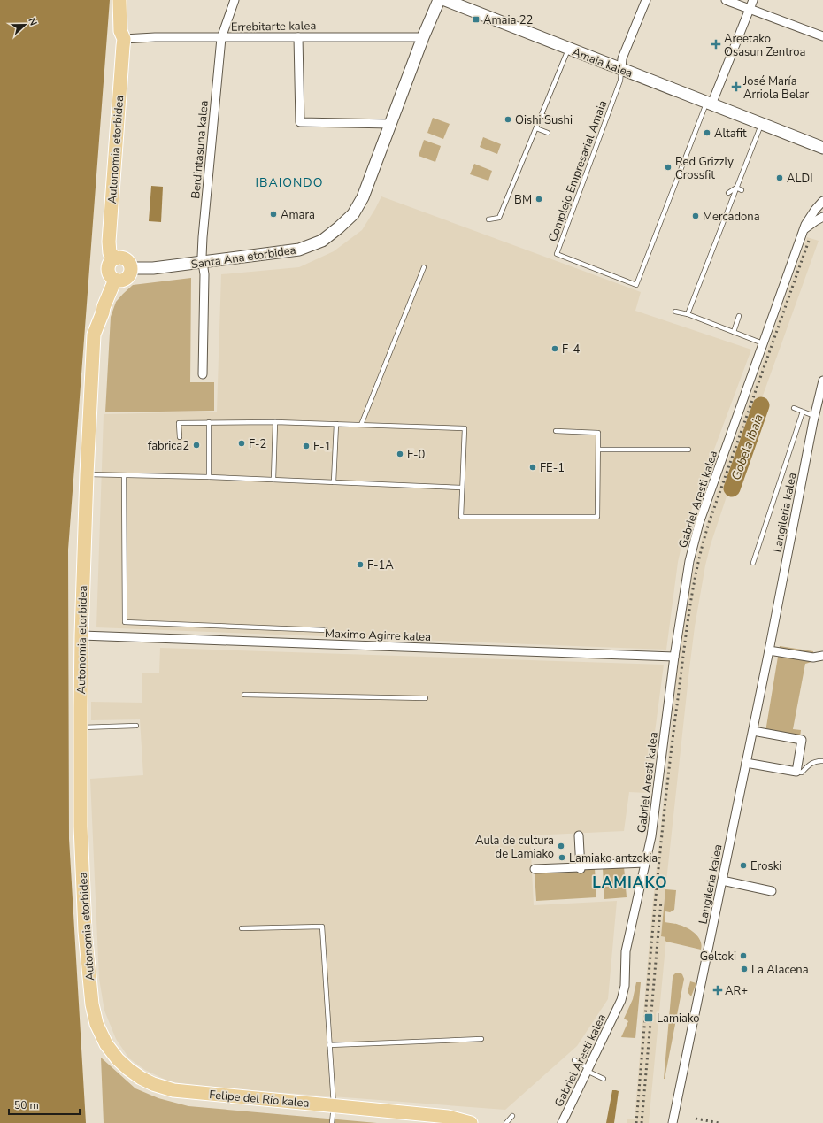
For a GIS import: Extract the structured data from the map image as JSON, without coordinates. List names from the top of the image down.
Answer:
{
  "streets": {
    "main road": ["Autonomia etorbidea", "Felipe del Río kalea"],
    "street": [
      "Errebitarte kalea",
      "Amaia kalea",
      "Berdintasuna kalea",
      "Santa Ana etorbidea",
      "Gabriel Aresti kalea",
      "Langileria kalea",
      "Maximo Agirre kalea"
    ],
    "lane": ["Complejo Empresarial Amaia"]
  },
  "crossings": [
    ["Errebitarte kalea", "Autonomia etorbidea"],
    ["Errebitarte kalea", "Berdintasuna kalea"],
    ["Errebitarte kalea", "Santa Ana etorbidea"],
    ["Amaia kalea", "Complejo Empresarial Amaia"],
    ["Autonomia etorbidea", "Santa Ana etorbidea"],
    ["Autonomia etorbidea", "Maximo Agirre kalea"],
    ["Autonomia etorbidea", "Felipe del Río kalea"],
    ["Berdintasuna kalea", "Santa Ana etorbidea"],
    ["Gabriel Aresti kalea", "Maximo Agirre kalea"]
  ],
  "districts": ["IBAIONDO", "LAMIAKO"],
  "water": ["Gobela ibaia"],
  "places": {
    "transit": ["Amaia 22", "Lamiako"],
    "health": ["Areetako Osasun Zentroa", "José María Arriola Belar", "AR+"],
    "other": [
      "Oishi Sushi",
      "Altafit",
      "Red Grizzly Crossfit",
      "ALDI",
      "BM",
      "Amara",
      "Mercadona",
      "F-4",
      "F-2",
      "fabrica2",
      "F-1",
      "F-0",
      "FE-1",
      "F-1A",
      "Aula de cultura de Lamiako",
      "Lamiako antzokia",
      "Eroski",
      "Geltoki",
      "La Alacena"
    ]
  },
  "scale_bar": "50 m",
  "north": "right"
}
